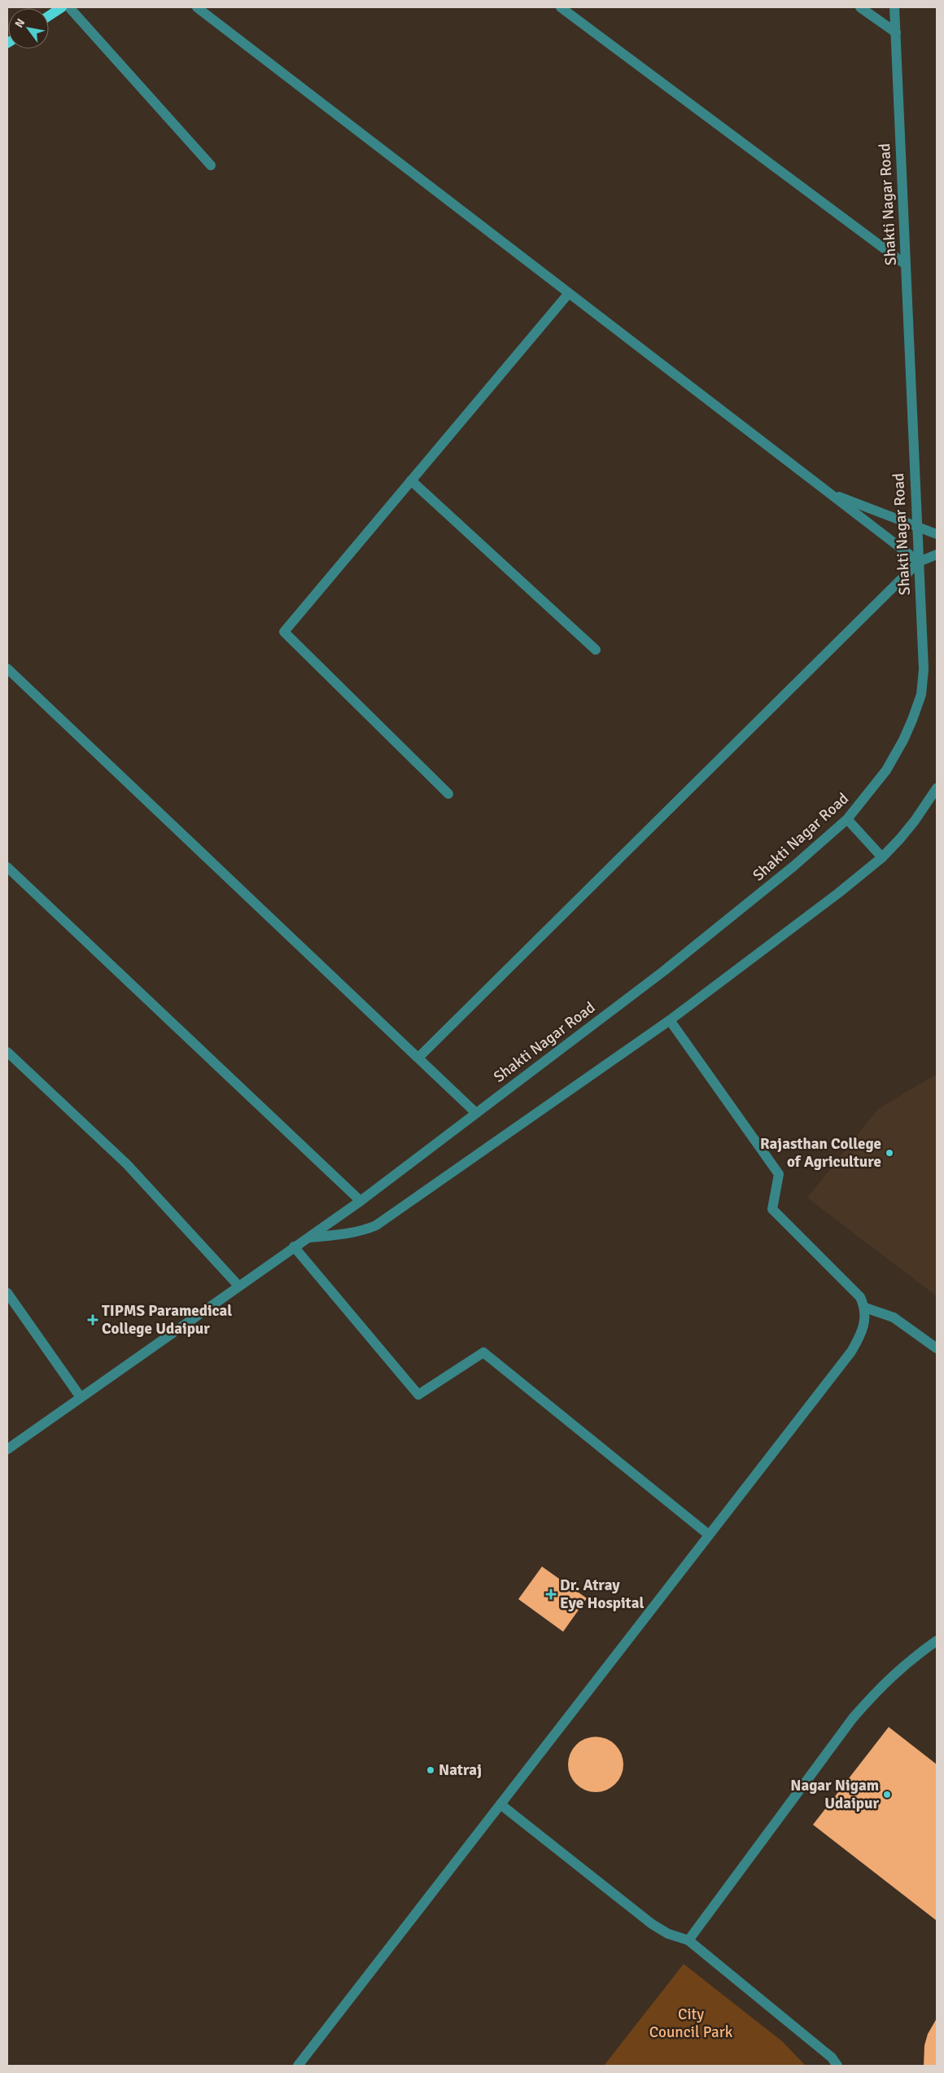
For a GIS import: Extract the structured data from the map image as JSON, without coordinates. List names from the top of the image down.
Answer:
{
  "streets": {
    "street": ["Shakti Nagar Road"]
  },
  "parks": ["City Council Park"],
  "places": {
    "other": ["Rajasthan College of Agriculture", "Natraj", "Nagar Nigam Udaipur"],
    "health": ["TIPMS Paramedical College Udaipur", "Dr. Atray Eye Hospital"]
  },
  "north": "top left"
}
